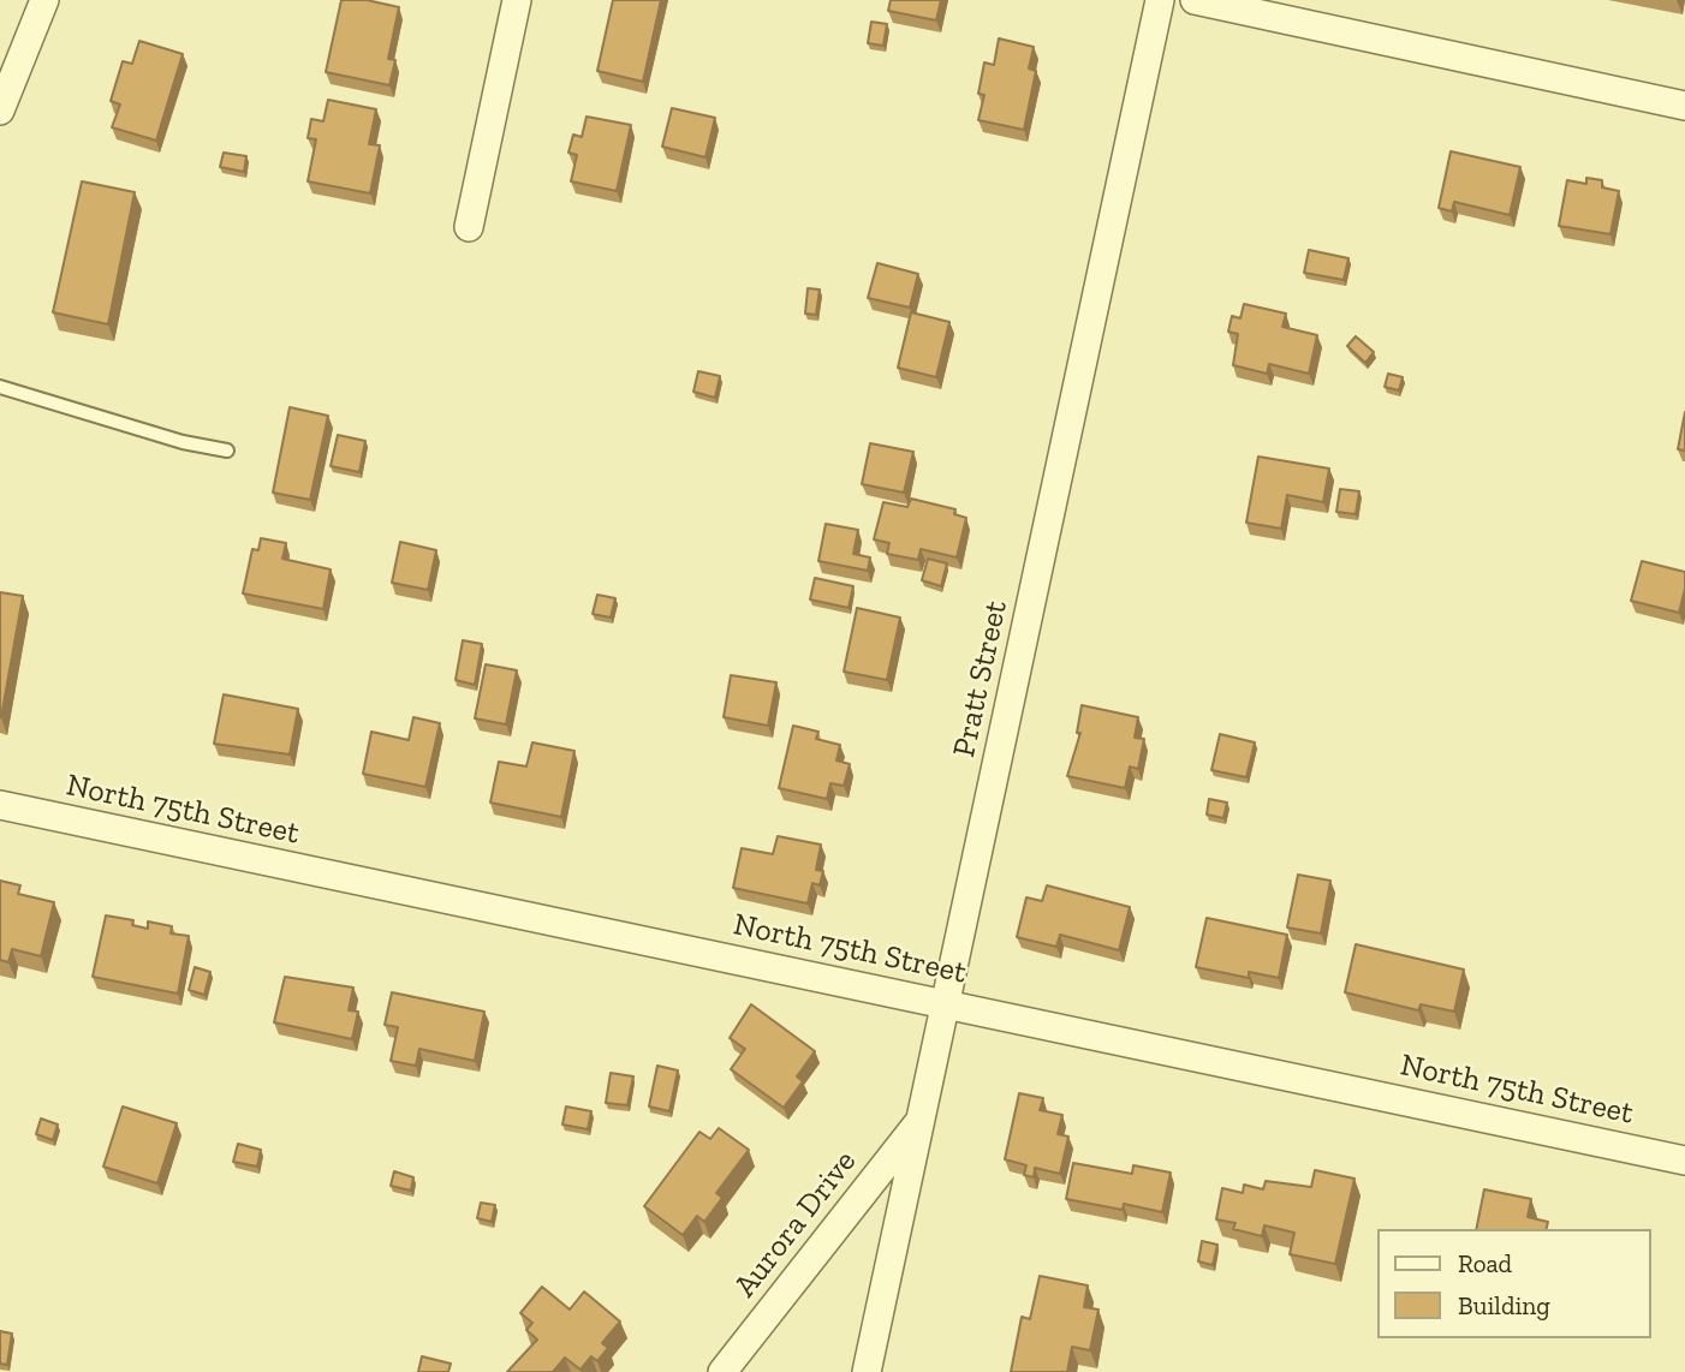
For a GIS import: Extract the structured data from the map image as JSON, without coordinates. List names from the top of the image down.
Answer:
{
  "streets": {
    "street": ["Pratt Street", "North 75th Street", "Aurora Drive"]
  },
  "crossings": [
    ["Pratt Street", "North 75th Street"],
    ["Pratt Street", "Aurora Drive"]
  ],
  "legend": ["Road", "Building"]
}
